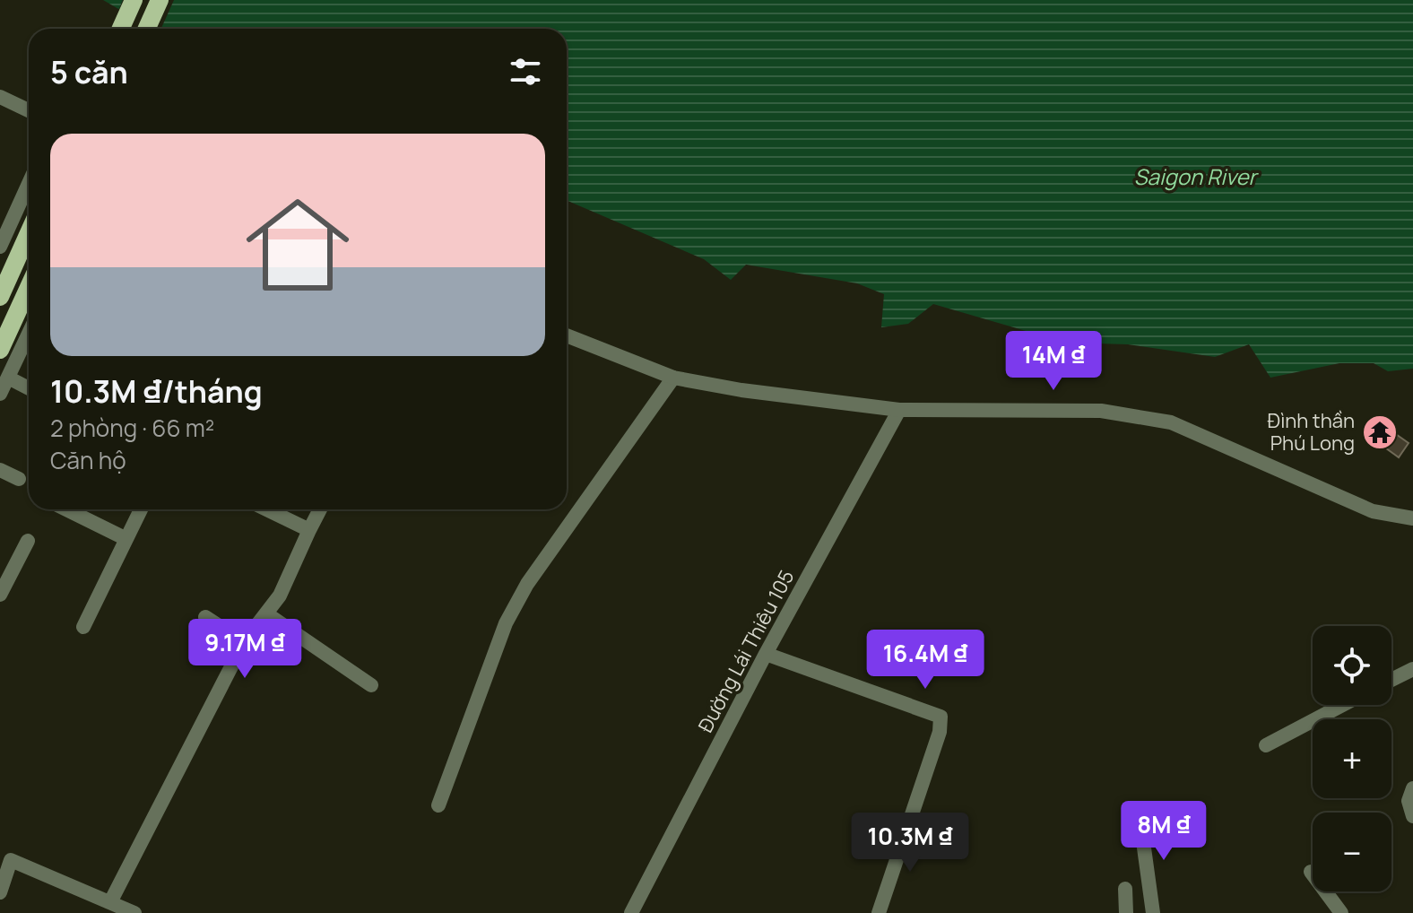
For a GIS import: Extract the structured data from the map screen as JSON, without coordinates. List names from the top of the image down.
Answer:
{
  "streets": {
    "street": ["Đường Lái Thiêu 105"]
  },
  "water": ["Saigon River"],
  "places": {
    "temple": ["Đình thần Phú Long"]
  },
  "page": {
    "heading": "5 căn",
    "list": [
      {
        "name": "10.3M ₫/tháng",
        "note": "2 phòng · 66 m² · Căn hộ"
      }
    ],
    "price": [
      "14M ₫",
      "9.17M ₫",
      "16.4M ₫",
      "8M ₫",
      "10.3M ₫"
    ],
    "map_buttons": ["+", "−"]
  }
}
